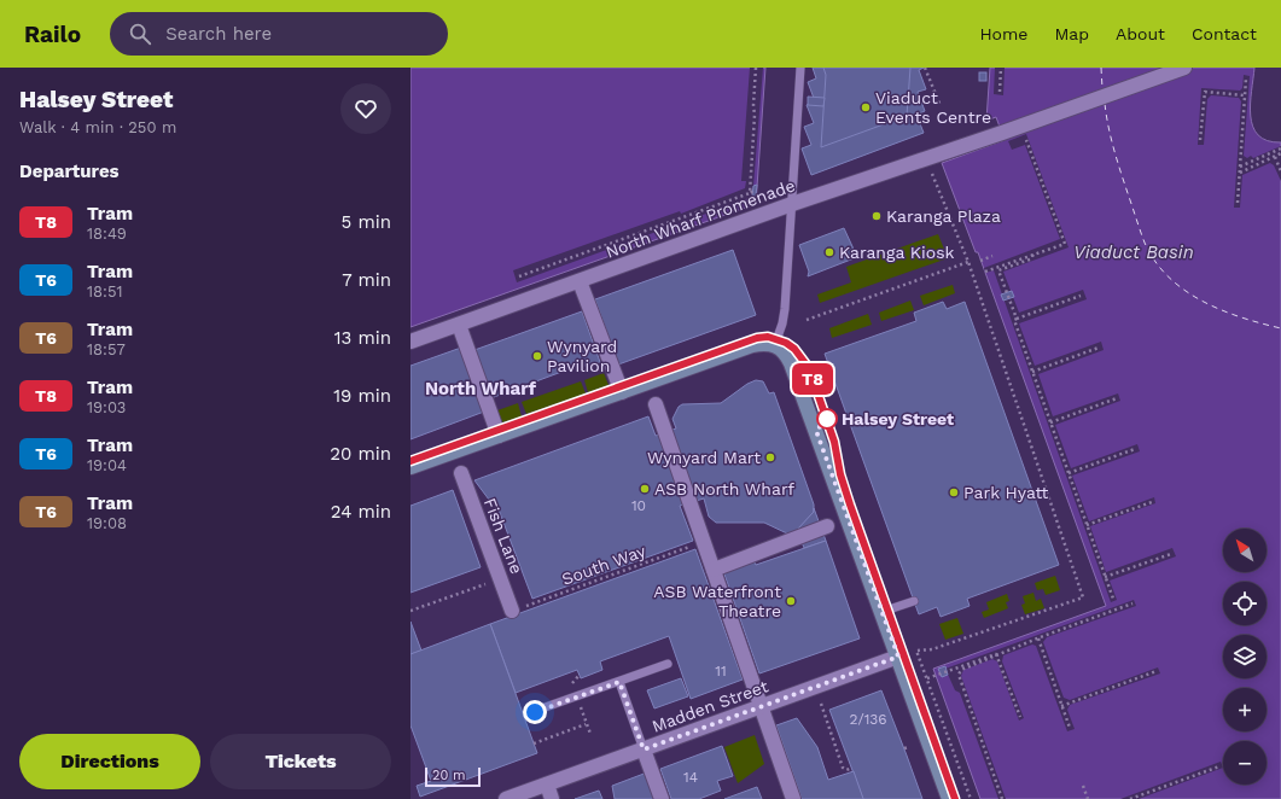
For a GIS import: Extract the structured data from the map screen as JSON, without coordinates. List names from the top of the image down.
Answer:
{
  "streets": {
    "street": ["North Wharf Promenade", "Fish Lane", "Madden Street"],
    "path": ["South Way"]
  },
  "crossings": [
    ["Fish Lane", "South Way"]
  ],
  "districts": ["North Wharf"],
  "water": ["Viaduct Basin"],
  "places": [
    "Viaduct Events Centre",
    "Karanga Plaza",
    "Karanga Kiosk",
    "Wynyard Pavilion",
    "Halsey Street",
    "Wynyard Mart",
    "ASB North Wharf",
    "Park Hyatt",
    "ASB Waterfront Theatre"
  ],
  "lines": ["tram line T8"],
  "house_numbers": [
    "10",
    "11",
    "2/136",
    "14"
  ],
  "scale_bar": "20 m",
  "north": "top left",
  "page": {
    "header": "Railo",
    "search": "Search here",
    "nav": [
      "Home",
      "Map",
      "About",
      "Contact"
    ],
    "heading": [
      ["Halsey Street", "Walk · 4 min · 250 m"],
      "Departures"
    ],
    "on_map": "T8",
    "list": [
      {
        "mark": "T8",
        "name": "Tram",
        "note": "18:49",
        "value": "5 min"
      },
      {
        "mark": "T6",
        "name": "Tram",
        "note": "18:51",
        "value": "7 min"
      },
      {
        "mark": "T6",
        "name": "Tram",
        "note": "18:57",
        "value": "13 min"
      },
      {
        "mark": "T8",
        "name": "Tram",
        "note": "19:03",
        "value": "19 min"
      },
      {
        "mark": "T6",
        "name": "Tram",
        "note": "19:04",
        "value": "20 min"
      },
      {
        "mark": "T6",
        "name": "Tram",
        "note": "19:08",
        "value": "24 min"
      }
    ],
    "map_buttons": ["+", "−"],
    "buttons": ["Directions", "Tickets"],
    "scale": "20 m"
  }
}
